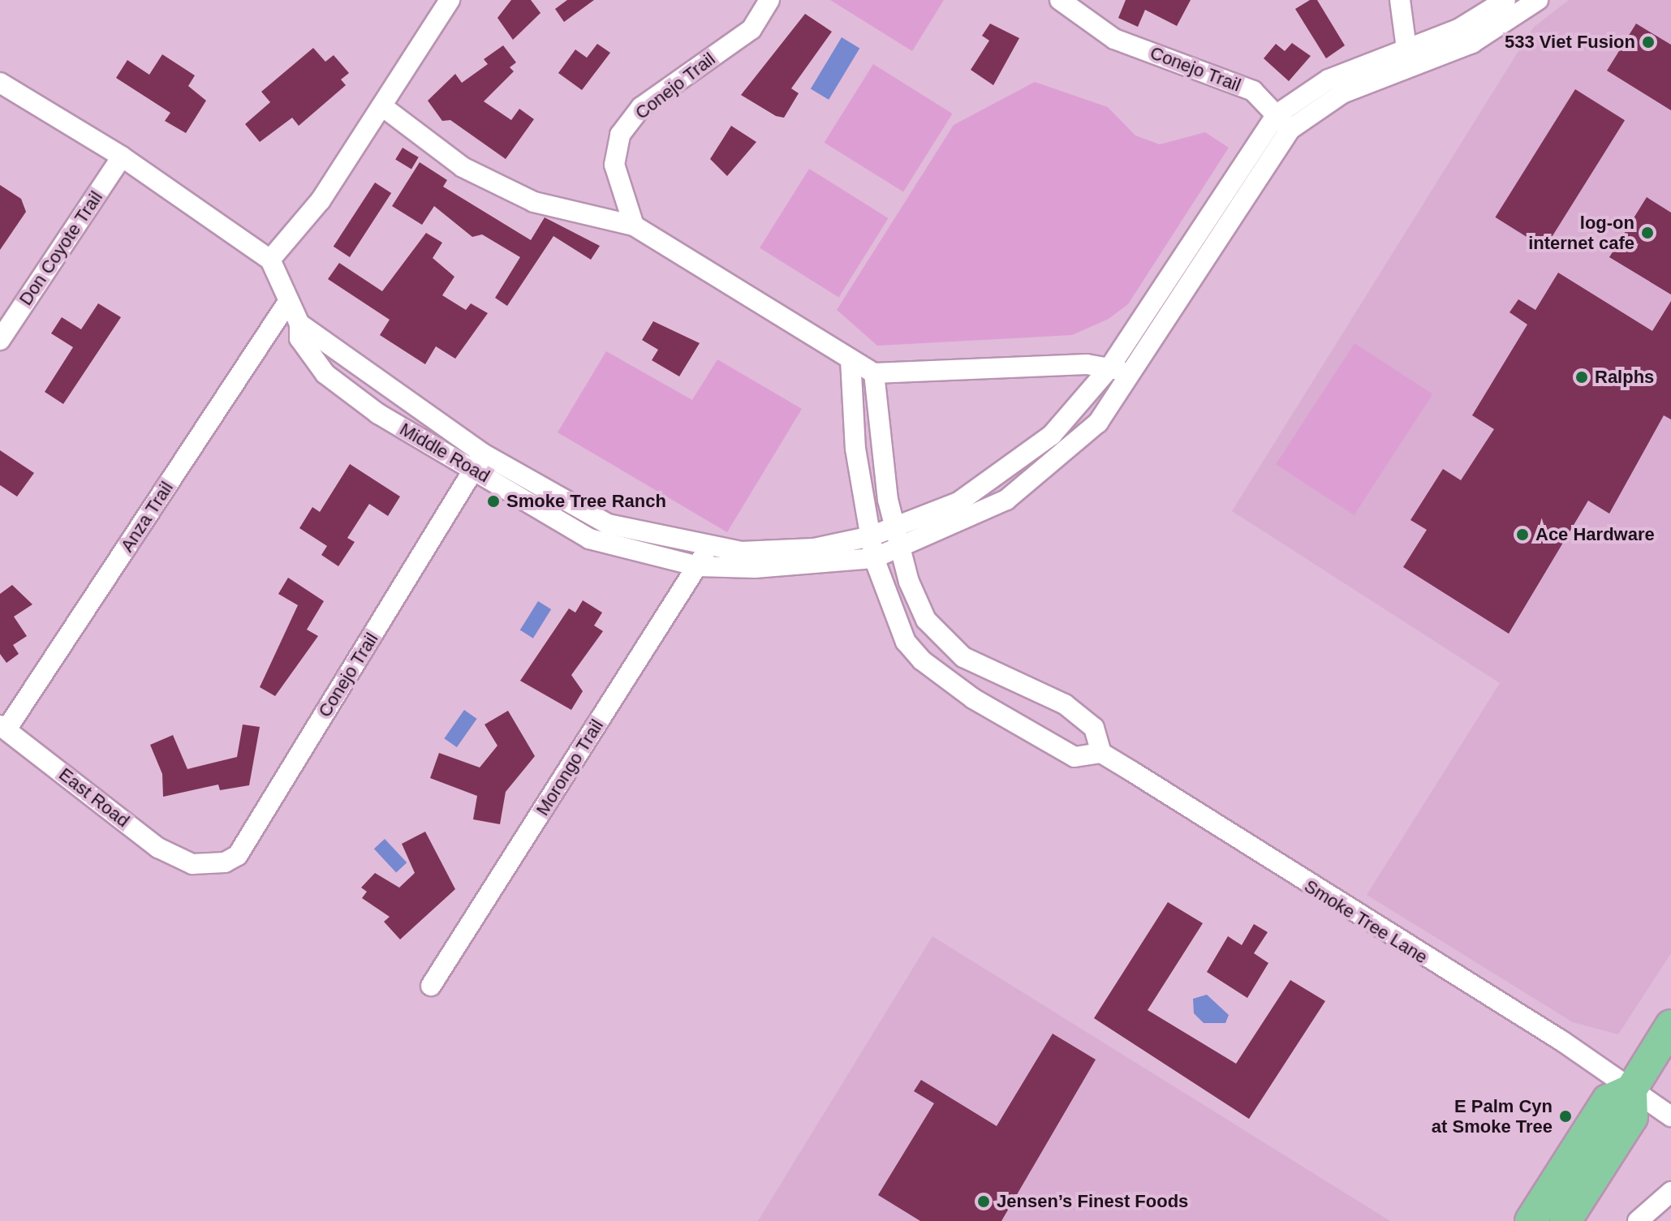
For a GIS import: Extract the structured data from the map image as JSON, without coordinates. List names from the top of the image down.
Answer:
{
  "streets": {
    "street": [
      "Conejo Trail",
      "Don Coyote Trail",
      "Middle Road",
      "Anza Trail",
      "Morongo Trail",
      "East Road",
      "Smoke Tree Lane"
    ]
  },
  "crossings": [
    ["Conejo Trail", "Middle Road"],
    ["Conejo Trail", "East Road"],
    ["Middle Road", "Anza Trail"],
    ["Middle Road", "Morongo Trail"],
    ["Anza Trail", "East Road"]
  ],
  "places": [
    "533 Viet Fusion",
    "log-on internet cafe",
    "Ralphs",
    "Smoke Tree Ranch",
    "Ace Hardware",
    "E Palm Cyn at Smoke Tree",
    "Jensen’s Finest Foods"
  ]
}
